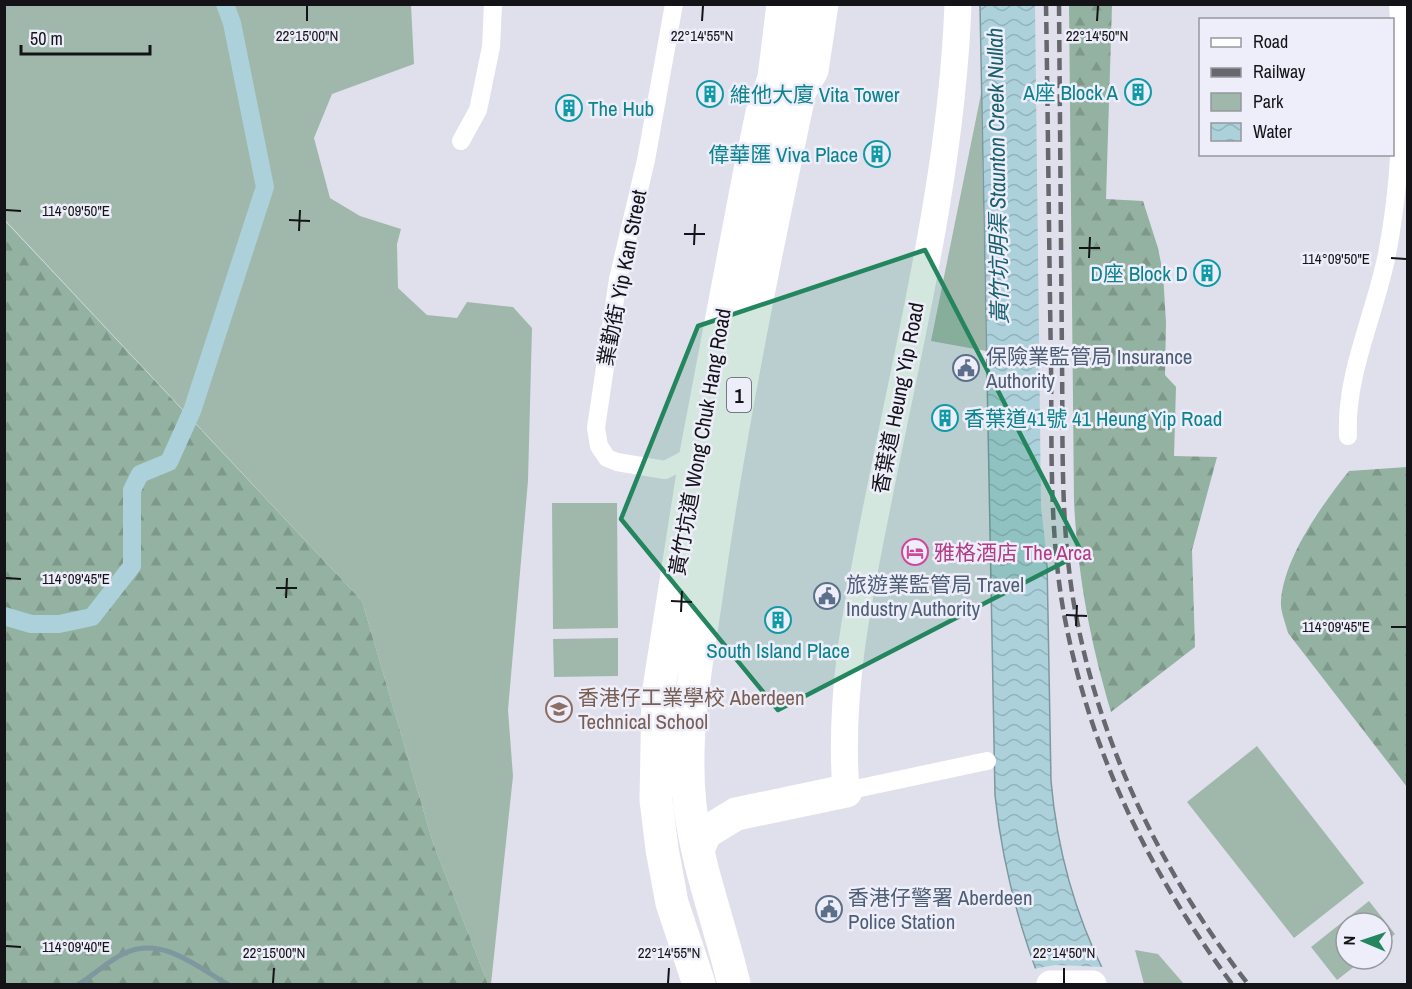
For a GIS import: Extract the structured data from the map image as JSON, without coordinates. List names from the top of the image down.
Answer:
{
  "streets": {
    "highway": ["1", "黃竹坑道 Wong Chuk Hang Road"],
    "street": ["業勤街 Yip Kan Street", "香葉道 Heung Yip Road"]
  },
  "crossings": [
    ["業勤街 Yip Kan Street", "黃竹坑道 Wong Chuk Hang Road"],
    ["1", "黃竹坑道 Wong Chuk Hang Road"]
  ],
  "water": ["黃竹坑明渠 Staunton Creek Nullah"],
  "places": {
    "building": [
      "A座 Block A",
      "維他大廈 Vita Tower",
      "The Hub",
      "偉華匯 Viva Place",
      "D座 Block D",
      "香葉道41號 41 Heung Yip Road",
      "South Island Place"
    ],
    "public building": ["保險業監管局 Insurance Authority", "旅遊業監管局 Travel Industry Authority", "香港仔警署 Aberdeen Police Station"],
    "hotel": ["雅格酒店 The Arca"],
    "school or university": ["香港仔工業學校 Aberdeen Technical School"]
  },
  "legend": [
    "Road",
    "Railway",
    "Park",
    "Water"
  ],
  "scale_bar": "50 m",
  "north": "left",
  "coordinates": [
    "22°15'00\"N",
    "22°14'55\"N",
    "22°14'50\"N",
    "114°09'50\"E",
    "114°09'45\"E",
    "114°09'40\"E"
  ]
}
